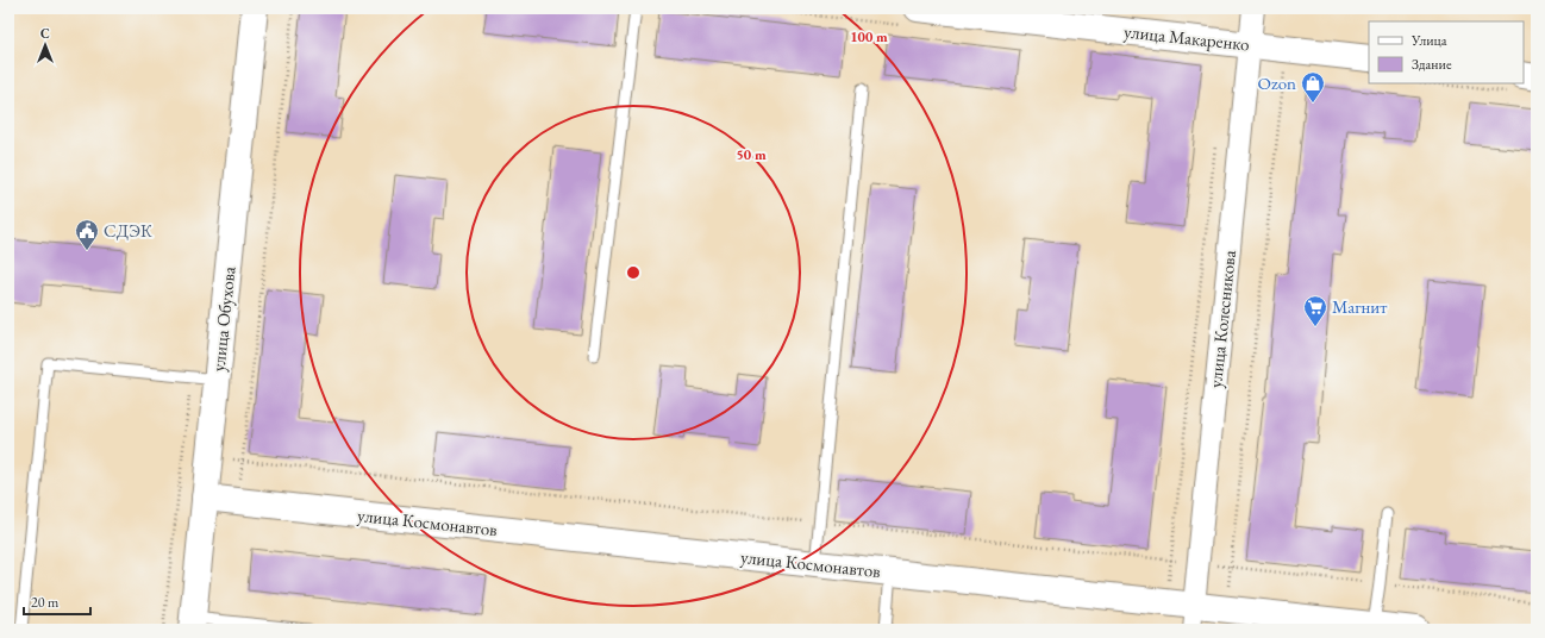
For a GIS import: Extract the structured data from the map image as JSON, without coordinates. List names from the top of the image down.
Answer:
{
  "streets": {
    "street": [
      "улица Макаренко",
      "улица Обухова",
      "улица Колесникова",
      "улица Космонавтов"
    ]
  },
  "crossings": [
    ["улица Макаренко", "улица Колесникова"],
    ["улица Обухова", "улица Космонавтов"],
    ["улица Колесникова", "улица Космонавтов"]
  ],
  "places": {
    "shop": ["Ozon"],
    "public building": ["СДЭК"],
    "supermarket": ["Магнит"]
  },
  "legend": ["Улица", "Здание"],
  "scale_bar": "20 m",
  "north": "top",
  "rings": ["100 m", "50 m"]
}
